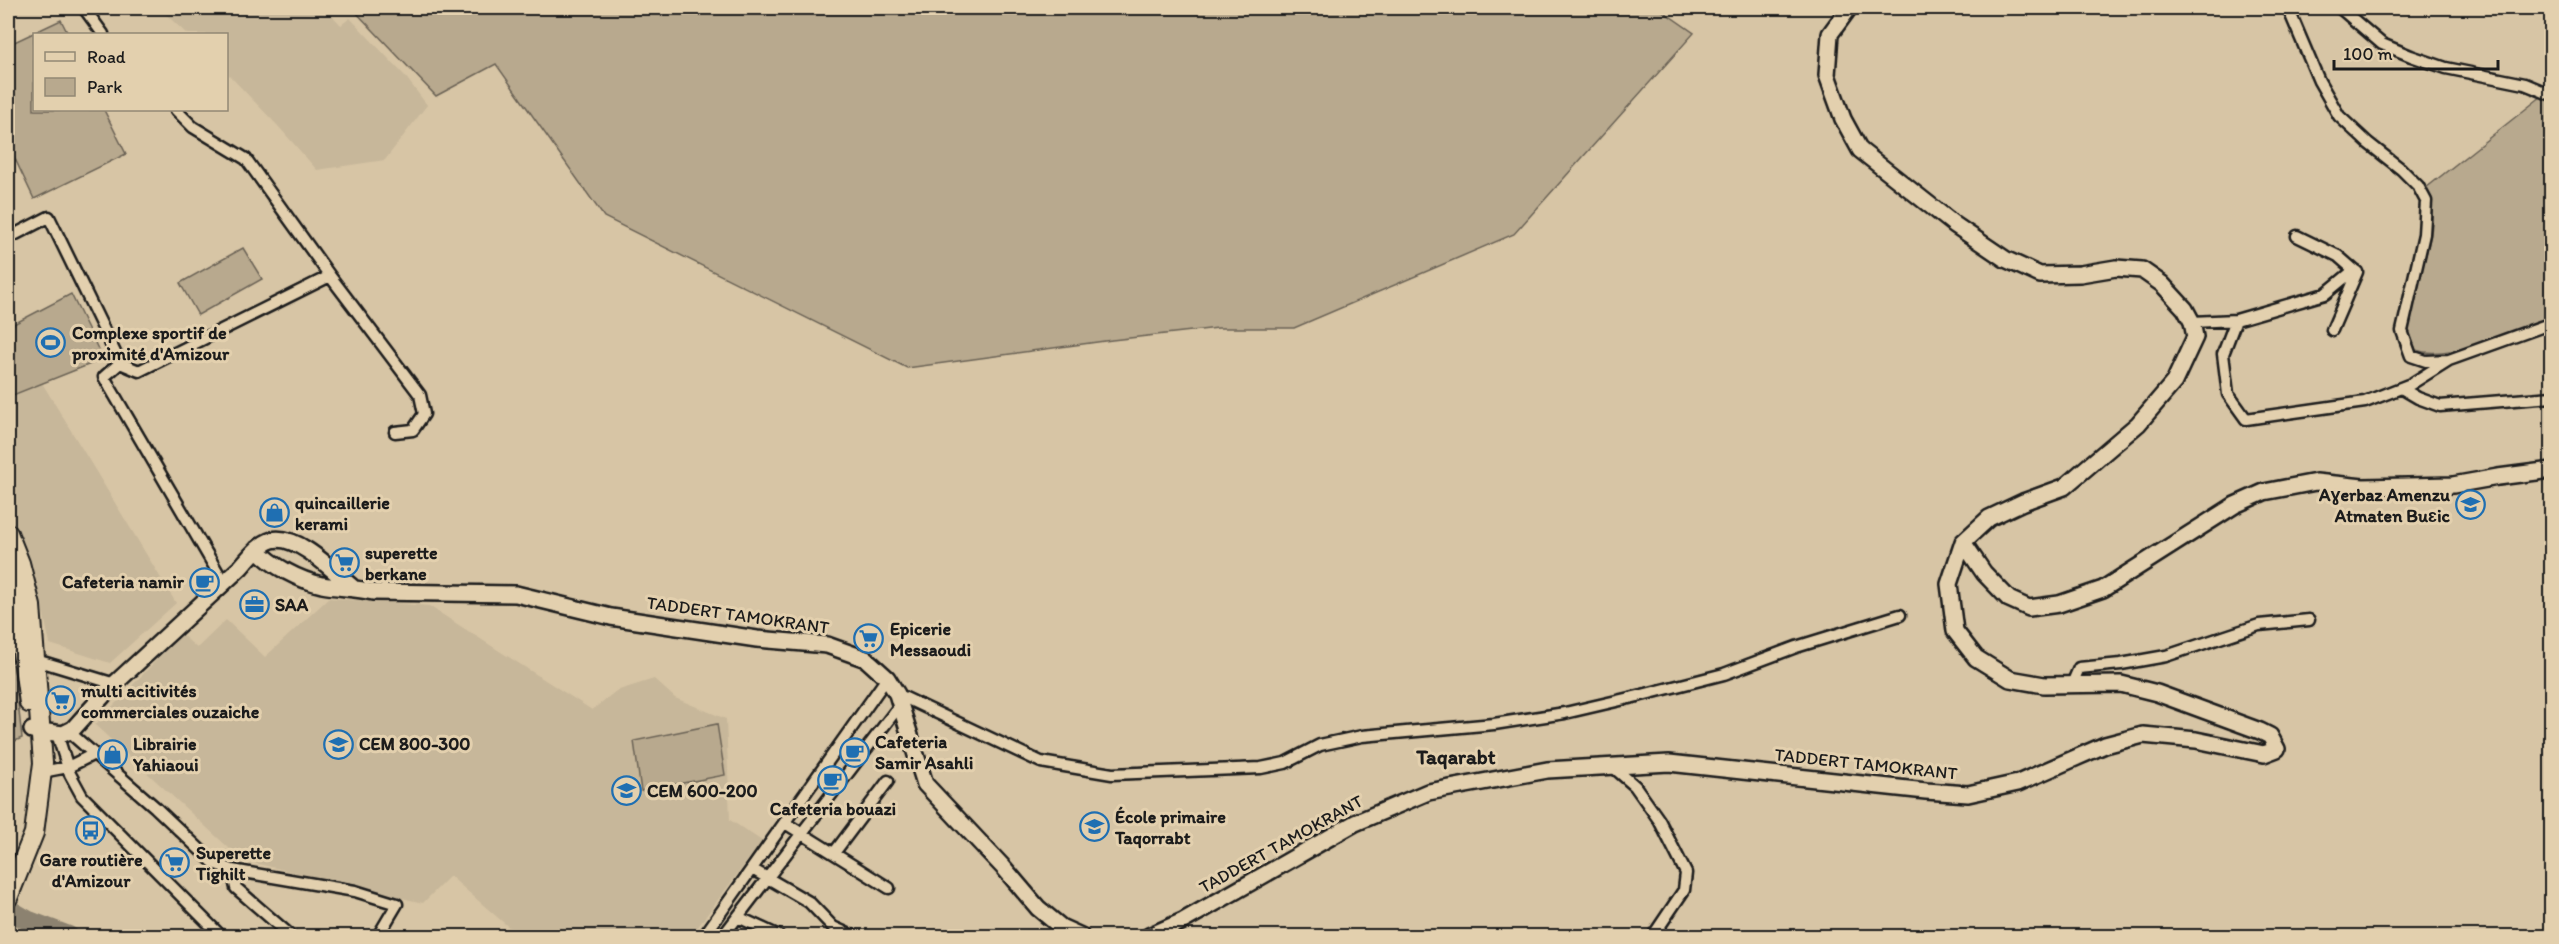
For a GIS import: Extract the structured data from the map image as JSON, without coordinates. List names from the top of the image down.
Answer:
{
  "streets": {
    "main road": ["TADDERT TAMOKRANT"]
  },
  "districts": ["Taqarabt"],
  "places": {
    "sports": ["Complexe sportif de proximité d'Amizour"],
    "school or university": [
      "Aɣerbaz Amenzu Atmaten Buɛic",
      "CEM 800-300",
      "CEM 600-200",
      "École primaire Taqorrabt"
    ],
    "shop": ["quincaillerie kerami", "Librairie Yahiaoui"],
    "supermarket": [
      "superette berkane",
      "Epicerie Messaoudi",
      "multi acitivités commerciales ouzaiche",
      "Superette Tighilt"
    ],
    "cafe": ["Cafeteria namir", "Cafeteria Samir Asahli", "Cafeteria bouazi"],
    "office": ["SAA"],
    "bus stop": ["Gare routière d'Amizour"]
  },
  "legend": ["Road", "Park"],
  "scale_bar": "100 m"
}
